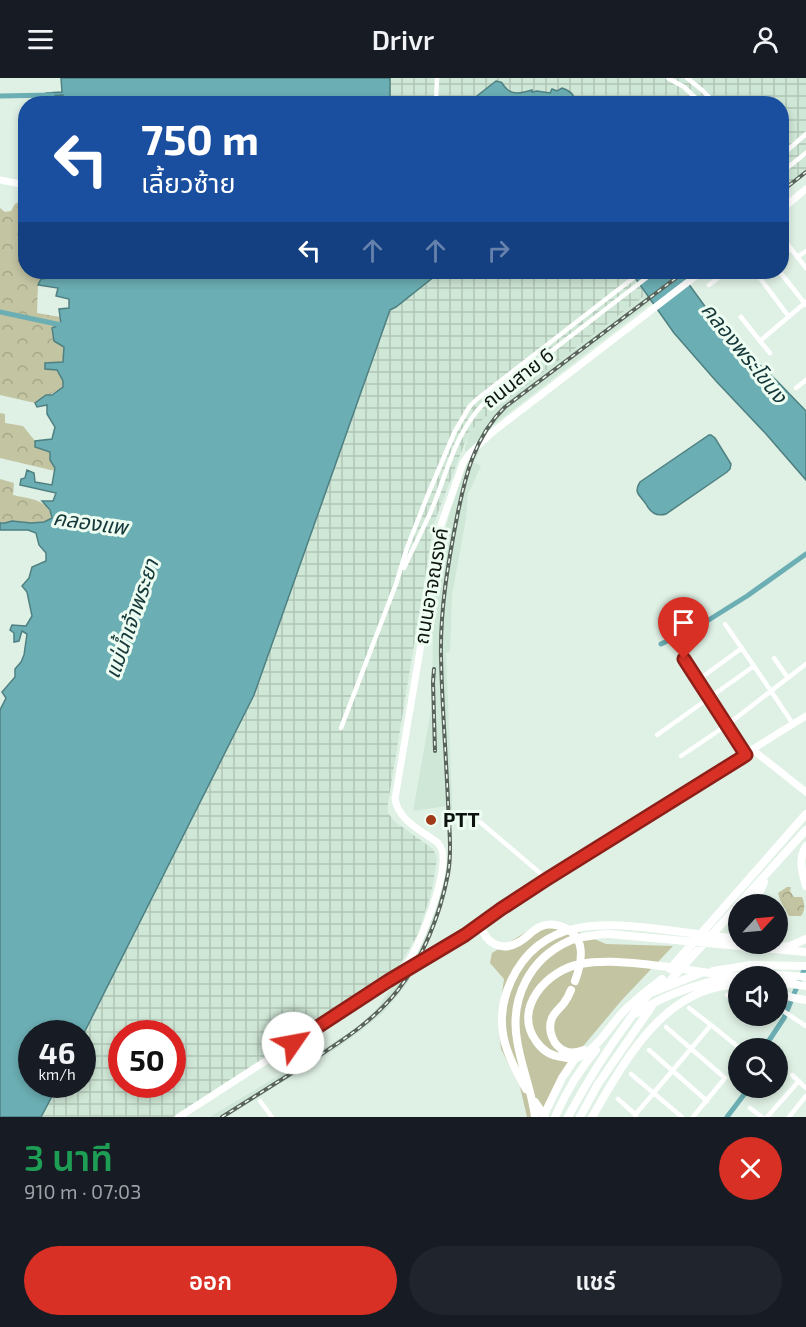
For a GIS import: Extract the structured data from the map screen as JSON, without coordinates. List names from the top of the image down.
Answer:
{
  "streets": {
    "street": ["ถนนสาย 6", "ถนนอาจณรงค์"]
  },
  "water": ["คลองพระโขนง", "คลองแพ", "แม่น้ำเจ้าพระยา"],
  "places": ["PTT"],
  "north": "top right",
  "page": {
    "header": "Drivr",
    "turn": ["750 m", "เลี้ยวซ้าย"],
    "speed": "46 km/h",
    "limit": "50",
    "heading": ["3 นาที", "910 m · 07:03"],
    "buttons": ["ออก", "แชร์"]
  }
}
